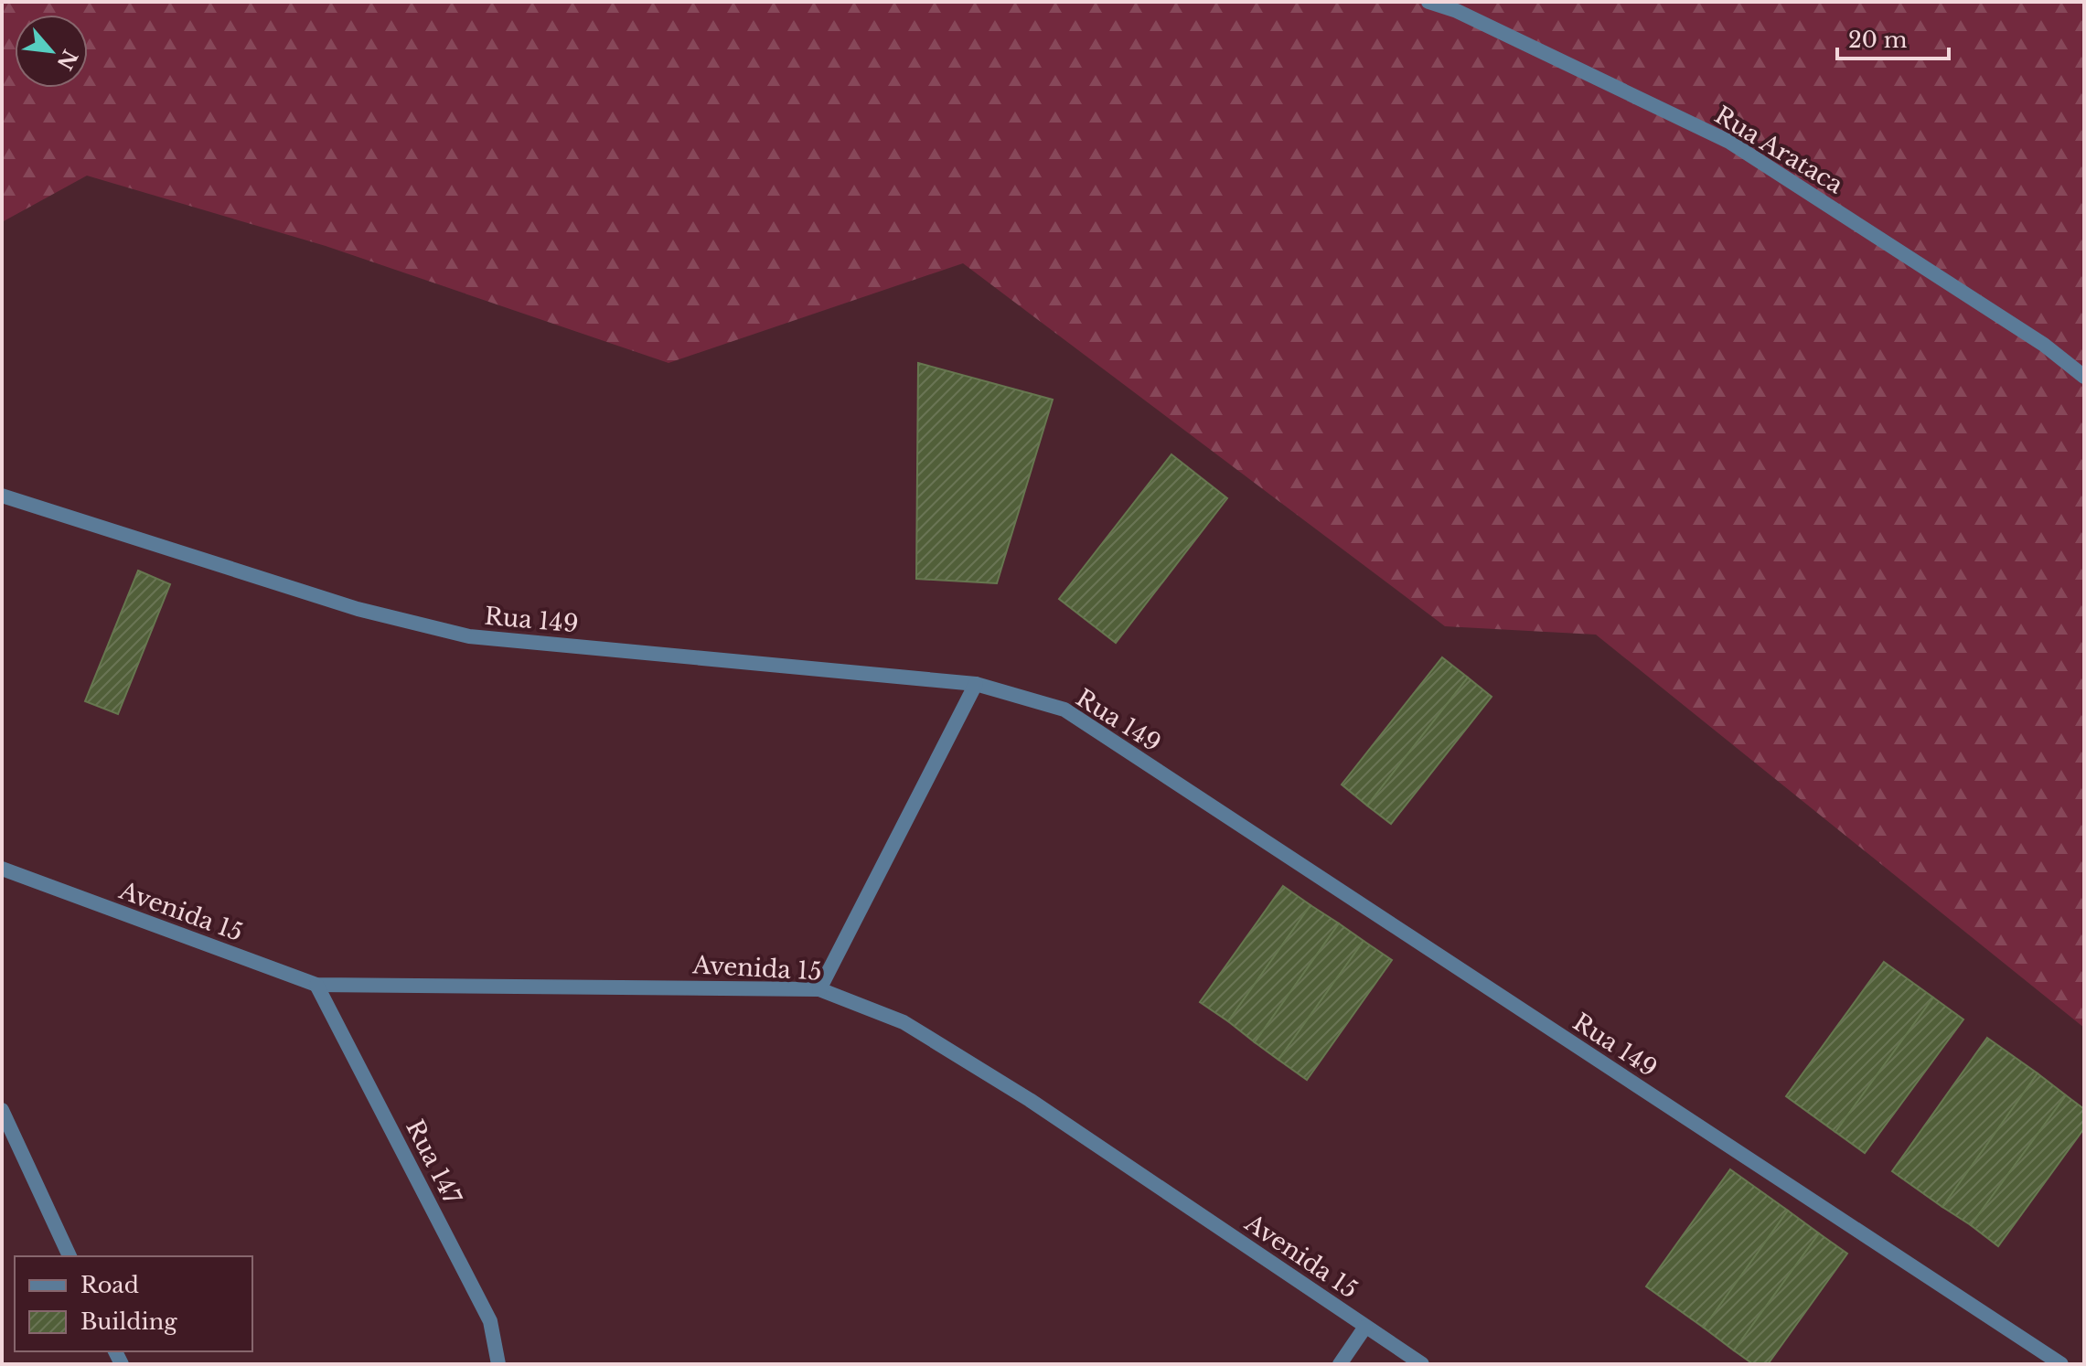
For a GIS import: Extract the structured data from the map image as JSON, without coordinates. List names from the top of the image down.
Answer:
{
  "streets": {
    "street": [
      "Rua Arataca",
      "Rua 149",
      "Avenida 15",
      "Rua 147"
    ]
  },
  "crossings": [
    ["Avenida 15", "Rua 147"]
  ],
  "legend": ["Road", "Building"],
  "scale_bar": "20 m",
  "north": "bottom right"
}
